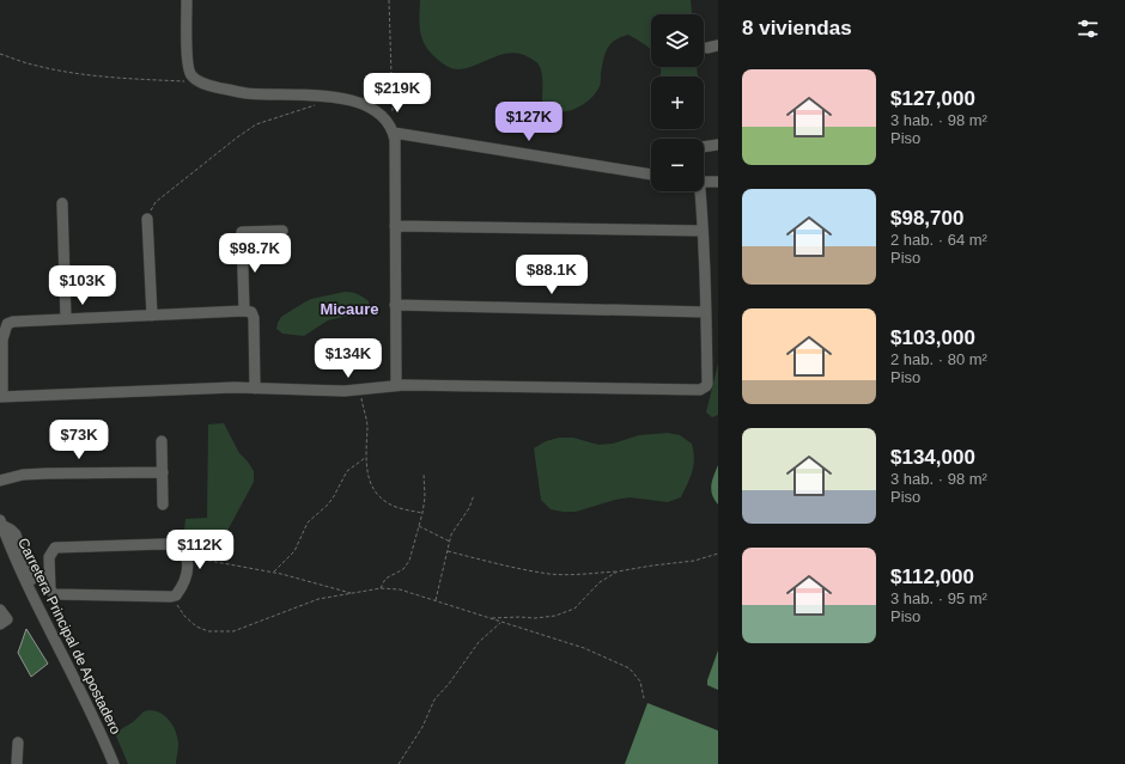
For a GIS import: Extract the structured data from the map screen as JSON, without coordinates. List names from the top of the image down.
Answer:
{
  "streets": {
    "street": ["Carretera Principal de Apostadero"]
  },
  "districts": ["Micaure"],
  "page": {
    "heading": "8 viviendas",
    "map_buttons": ["+", "−"],
    "list": [
      {
        "name": "$127,000",
        "note": "3 hab. · 98 m² · Piso"
      },
      {
        "name": "$98,700",
        "note": "2 hab. · 64 m² · Piso"
      },
      {
        "name": "$103,000",
        "note": "2 hab. · 80 m² · Piso"
      },
      {
        "name": "$134,000",
        "note": "3 hab. · 98 m² · Piso"
      },
      {
        "name": "$112,000",
        "note": "3 hab. · 95 m² · Piso"
      }
    ],
    "price": [
      "$219K",
      "$127K",
      "$98.7K",
      "$88.1K",
      "$103K",
      "$134K",
      "$73K",
      "$112K"
    ]
  }
}
